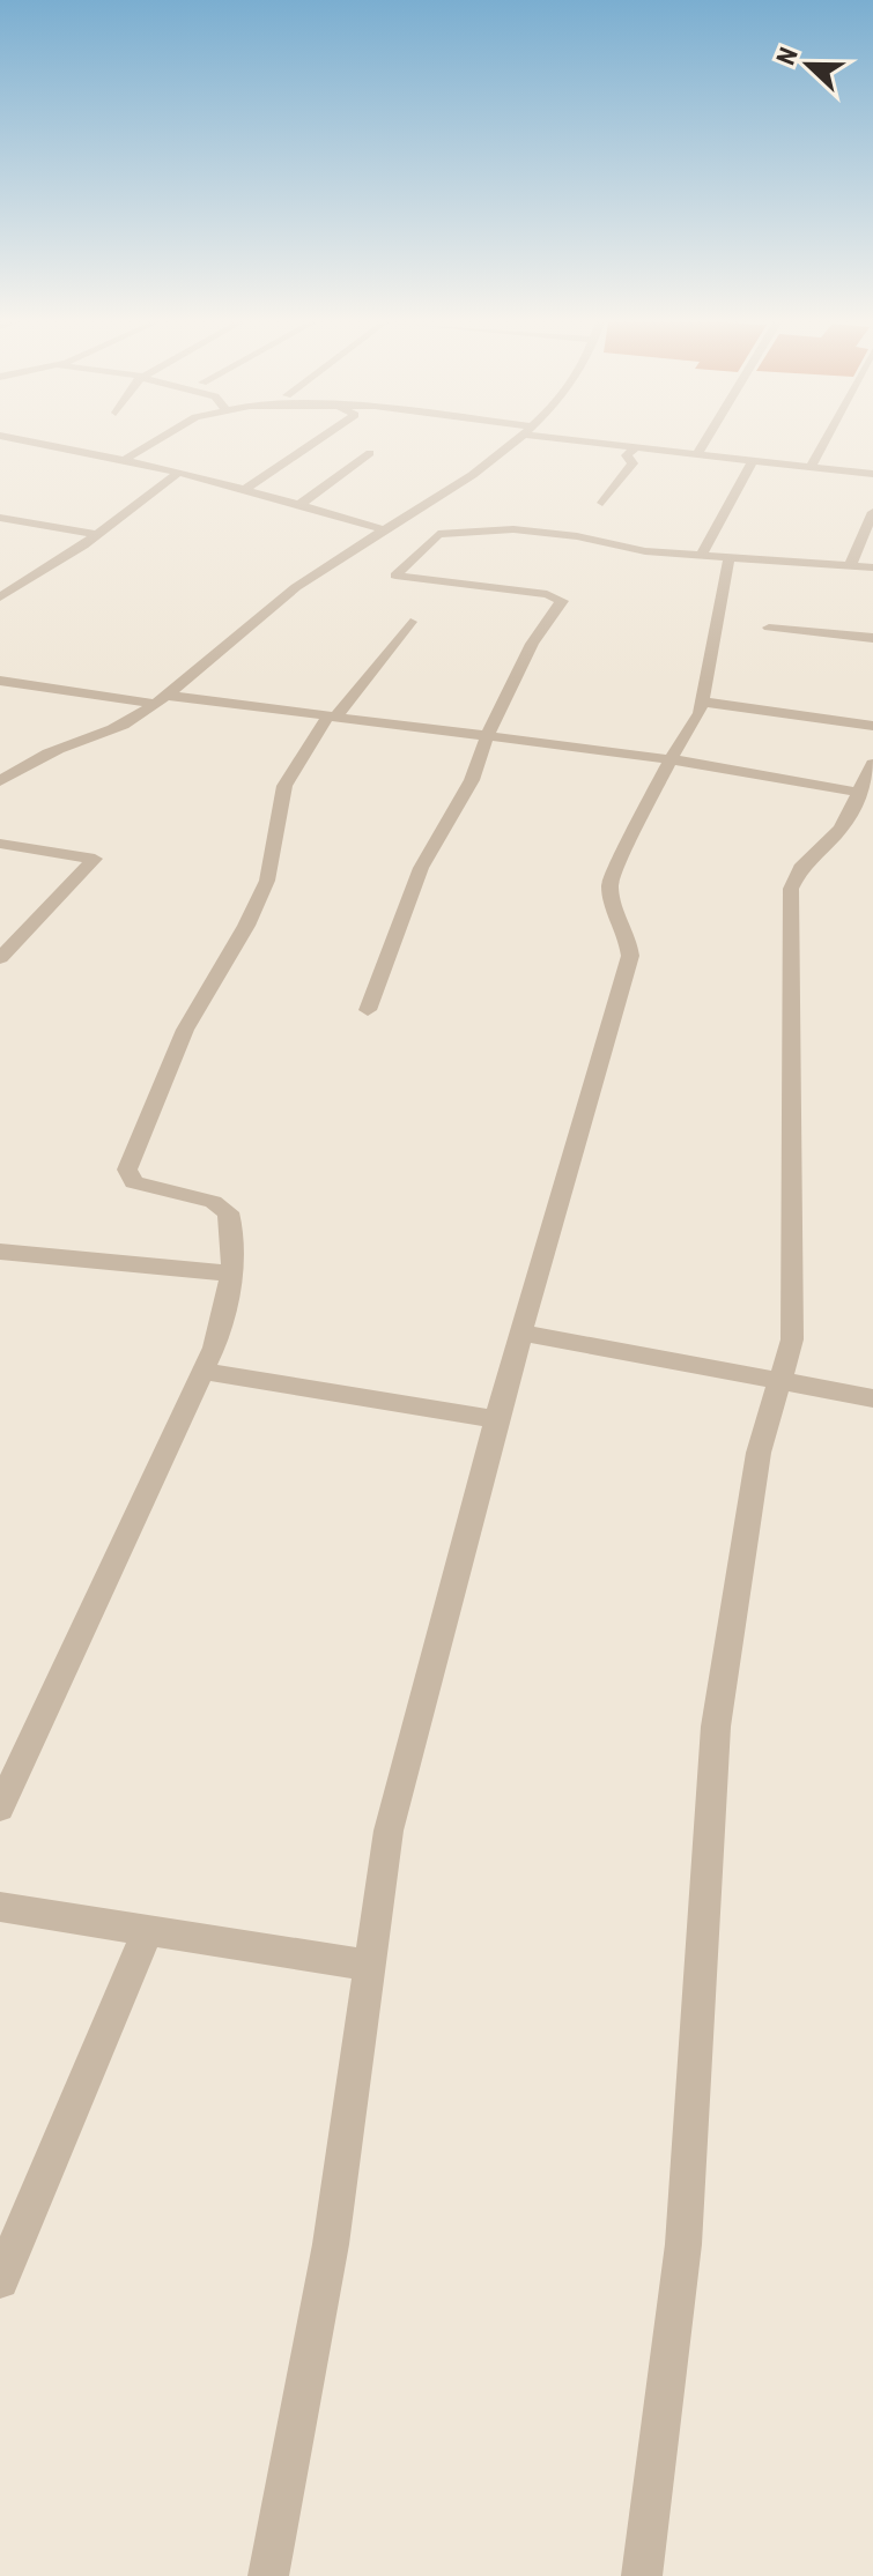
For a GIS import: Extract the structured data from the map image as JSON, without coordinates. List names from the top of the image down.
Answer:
{
  "north": "left"
}
